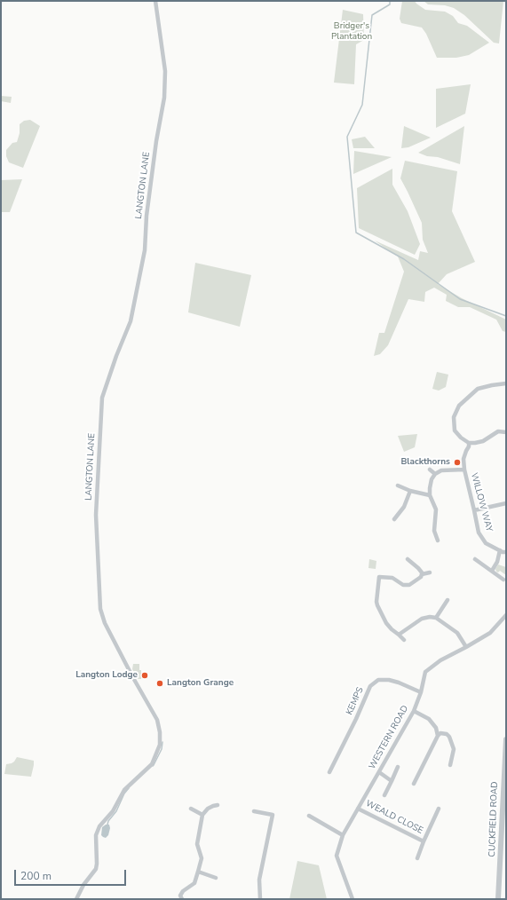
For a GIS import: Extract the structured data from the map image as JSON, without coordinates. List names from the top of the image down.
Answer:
{
  "streets": {
    "street": [
      "LANGTON LANE",
      "WILLOW WAY",
      "KEMPS",
      "WESTERN ROAD",
      "WEALD CLOSE",
      "CUCKFIELD ROAD"
    ]
  },
  "crossings": [
    ["KEMPS", "WESTERN ROAD"],
    ["WESTERN ROAD", "WEALD CLOSE"]
  ],
  "parks": ["Bridger's Plantation"],
  "places": ["Blackthorns", "Langton Lodge", "Langton Grange"],
  "scale_bar": "200 m"
}
